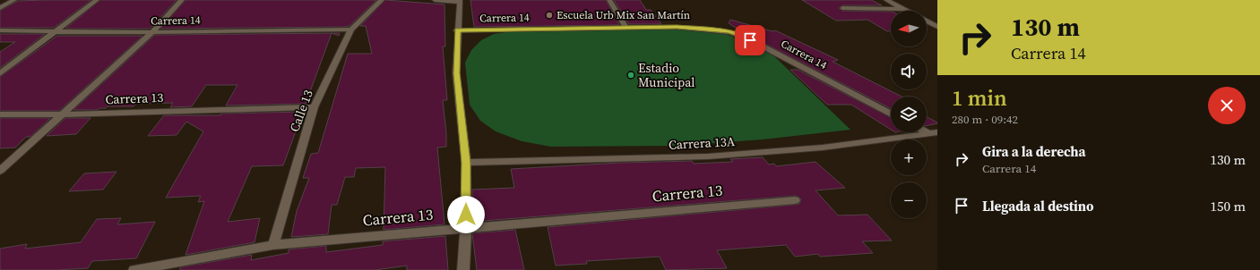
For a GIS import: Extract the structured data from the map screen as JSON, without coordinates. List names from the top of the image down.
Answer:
{
  "streets": {
    "street": [
      "Carrera 14",
      "Carrera 13",
      "Calle 13",
      "Carrera 13A"
    ]
  },
  "crossings": [
    ["Carrera 14", "Calle 13"],
    ["Carrera 13", "Calle 13"]
  ],
  "places": ["Escuela Urb Mix San Martín", "Estadio Municipal"],
  "north": "left",
  "page": {
    "turn": ["130 m", "Carrera 14"],
    "map_buttons": ["+", "−"],
    "heading": ["1 min", "280 m · 09:42"],
    "list": [
      {
        "name": "Gira a la derecha",
        "note": "Carrera 14",
        "value": "130 m"
      },
      {
        "name": "Llegada al destino",
        "value": "150 m"
      }
    ]
  }
}
